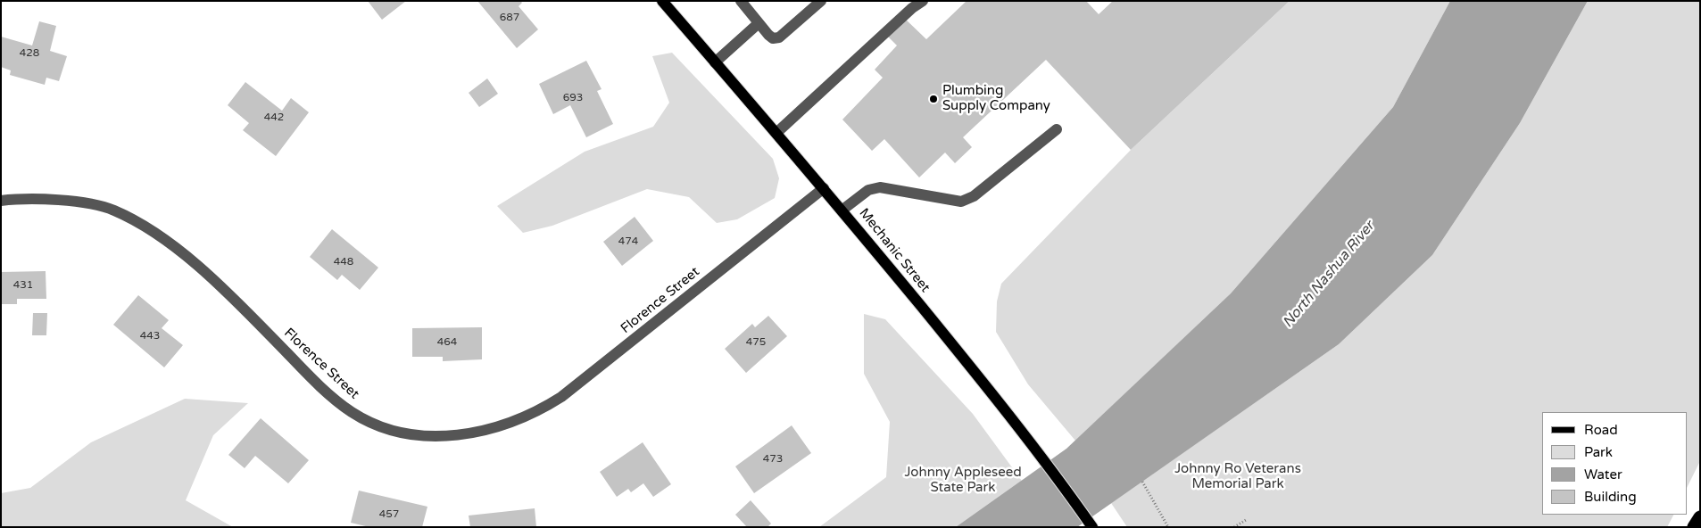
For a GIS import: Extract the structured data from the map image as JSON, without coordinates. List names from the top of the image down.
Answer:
{
  "streets": {
    "main road": ["Mechanic Street"],
    "street": ["Florence Street"]
  },
  "crossings": [
    ["Mechanic Street", "Florence Street"]
  ],
  "water": ["North Nashua River"],
  "parks": ["Johnny Ro Veterans Memorial Park", "Johnny Appleseed State Park"],
  "places": ["Plumbing Supply Company"],
  "house_numbers": [
    "687",
    "428",
    "693",
    "442",
    "474",
    "448",
    "431",
    "443",
    "464",
    "475",
    "473",
    "457"
  ],
  "legend": [
    "Road",
    "Park",
    "Water",
    "Building"
  ]
}
